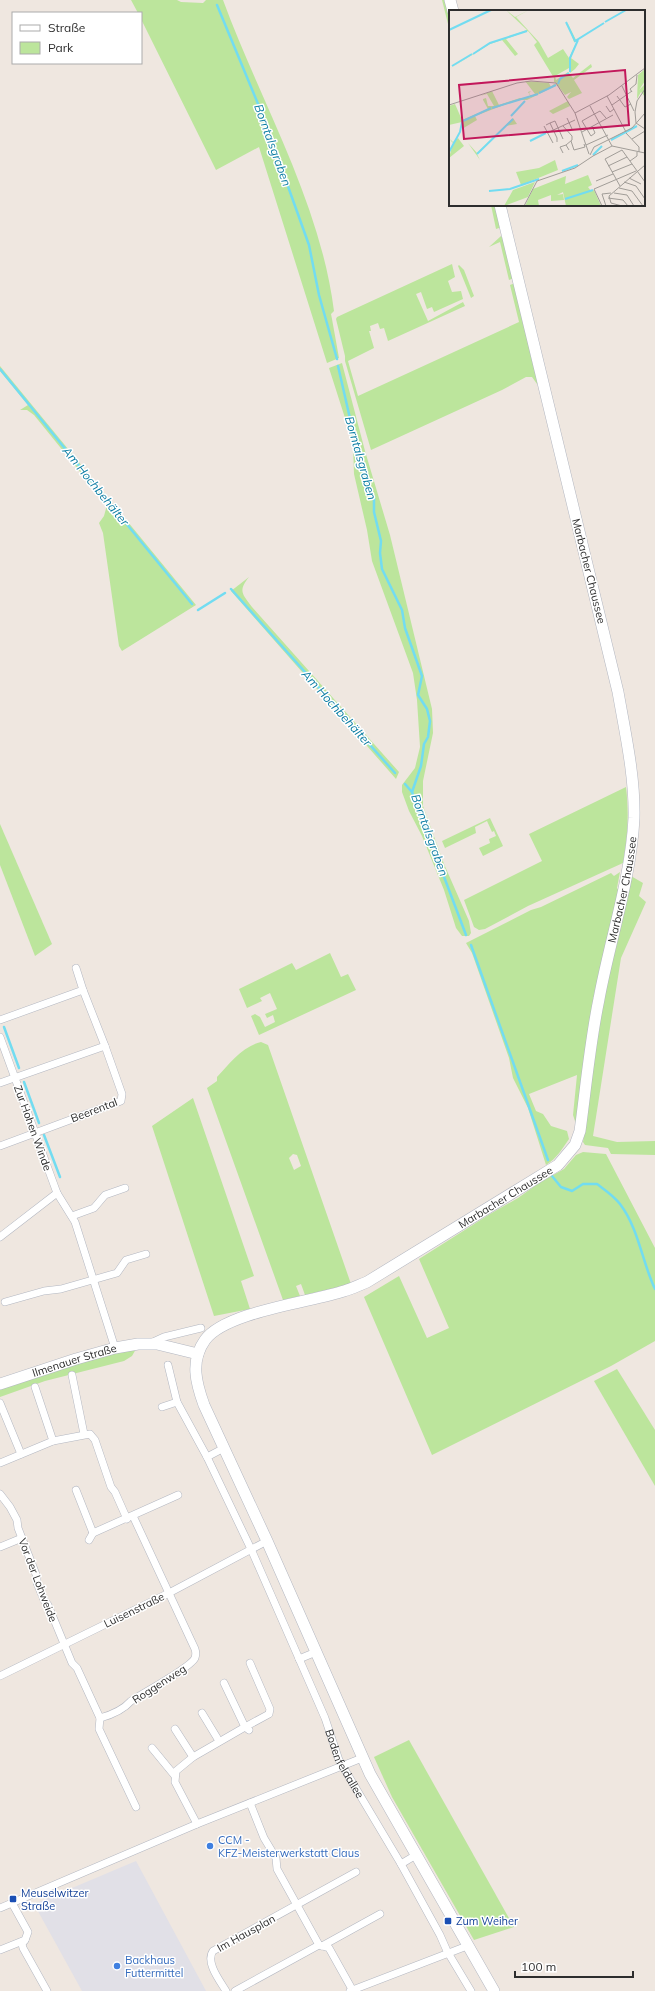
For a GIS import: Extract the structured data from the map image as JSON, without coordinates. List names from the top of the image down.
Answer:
{
  "streets": {
    "street": [
      "Marbacher Chaussee",
      "Beerental",
      "Zur Hohen Winde",
      "Ilmenauer Straße",
      "Vor der Lohweide",
      "Luisenstraße",
      "Roggenweg",
      "Bodenfeldallee",
      "Im Hausplan"
    ]
  },
  "crossings": [
    ["Marbacher Chaussee", "Ilmenauer Straße"],
    ["Marbacher Chaussee", "Bodenfeldallee"],
    ["Beerental", "Zur Hohen Winde"],
    ["Zur Hohen Winde", "Ilmenauer Straße"],
    ["Ilmenauer Straße", "Bodenfeldallee"],
    ["Vor der Lohweide", "Luisenstraße"],
    ["Vor der Lohweide", "Roggenweg"],
    ["Luisenstraße", "Roggenweg"],
    ["Luisenstraße", "Bodenfeldallee"]
  ],
  "water": ["Borntalsgraben", "Am Hochbehälter"],
  "places": {
    "other": ["CCM - KFZ-Meisterwerkstatt Claus", "Backhaus Futtermittel"],
    "transit": ["Meuselwitzer Straße", "Zum Weiher"]
  },
  "legend": ["Straße", "Park"],
  "scale_bar": "100 m"
}
